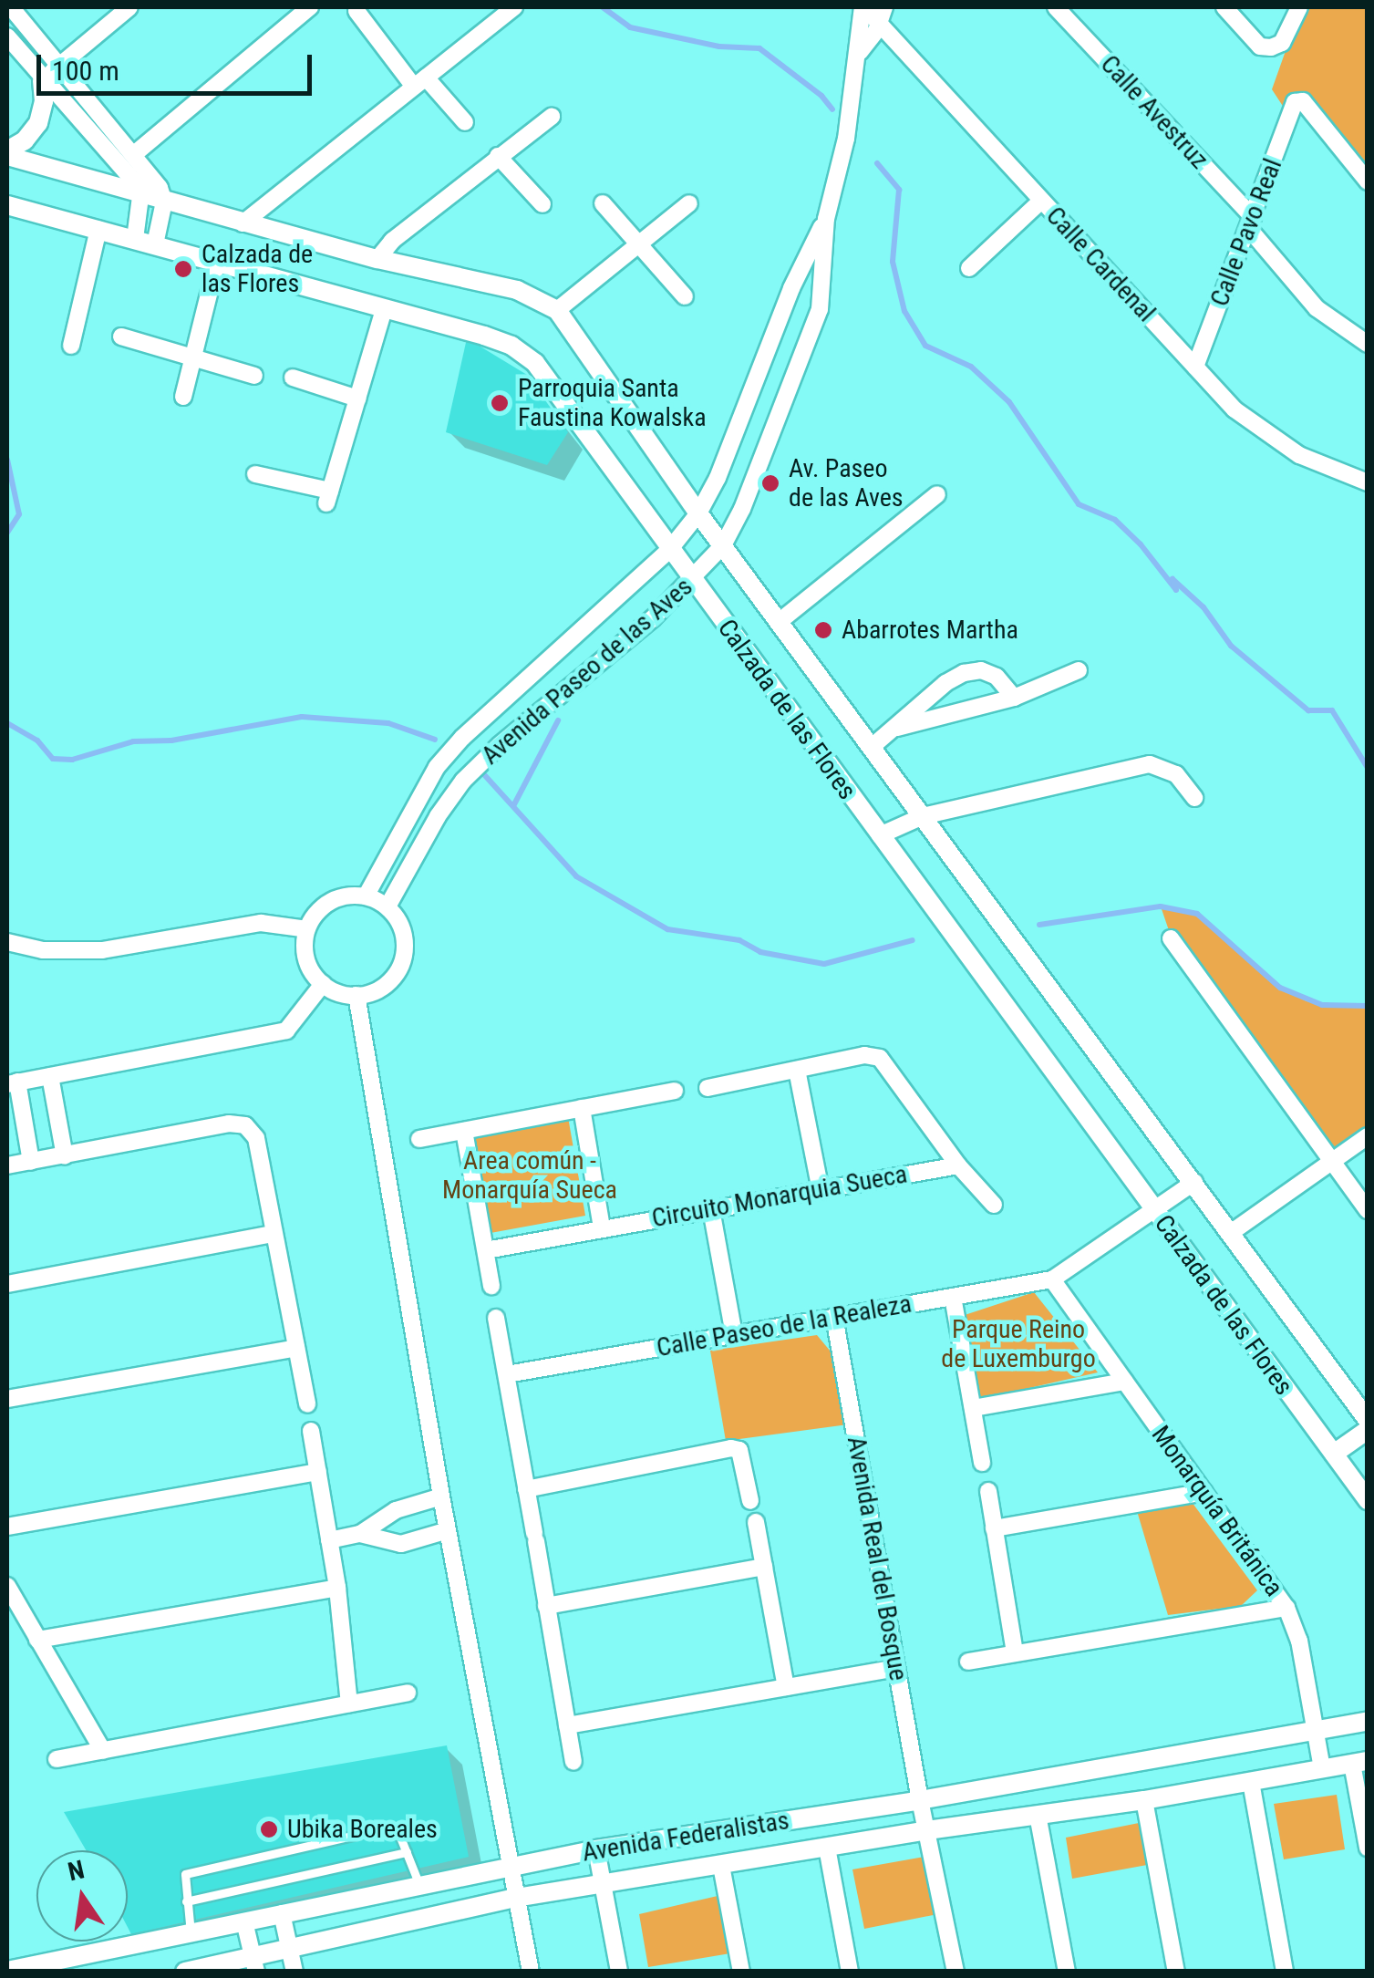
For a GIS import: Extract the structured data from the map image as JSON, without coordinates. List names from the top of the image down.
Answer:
{
  "streets": {
    "street": [
      "Calle Avestruz",
      "Calle Pavo Real",
      "Calle Cardenal",
      "Avenida Paseo de las Aves",
      "Calzada de las Flores",
      "Circuito Monarquia Sueca",
      "Calle Paseo de la Realeza",
      "Monarquía Británica",
      "Avenida Real del Bosque",
      "Avenida Federalistas"
    ]
  },
  "crossings": [
    ["Calle Avestruz", "Calle Pavo Real"],
    ["Calle Pavo Real", "Calle Cardenal"],
    ["Calle Cardenal", "Avenida Paseo de las Aves"],
    ["Avenida Paseo de las Aves", "Calzada de las Flores"],
    ["Calzada de las Flores", "Calle Paseo de la Realeza"],
    ["Calle Paseo de la Realeza", "Monarquía Británica"],
    ["Calle Paseo de la Realeza", "Avenida Real del Bosque"],
    ["Monarquía Británica", "Avenida Federalistas"],
    ["Avenida Real del Bosque", "Avenida Federalistas"]
  ],
  "parks": ["Area común - Monarquía Sueca", "Parque Reino de Luxemburgo"],
  "places": [
    "Calzada de las Flores",
    "Parroquia Santa Faustina Kowalska",
    "Av. Paseo de las Aves",
    "Abarrotes Martha",
    "Ubika Boreales"
  ],
  "scale_bar": "100 m",
  "north": "top"
}
